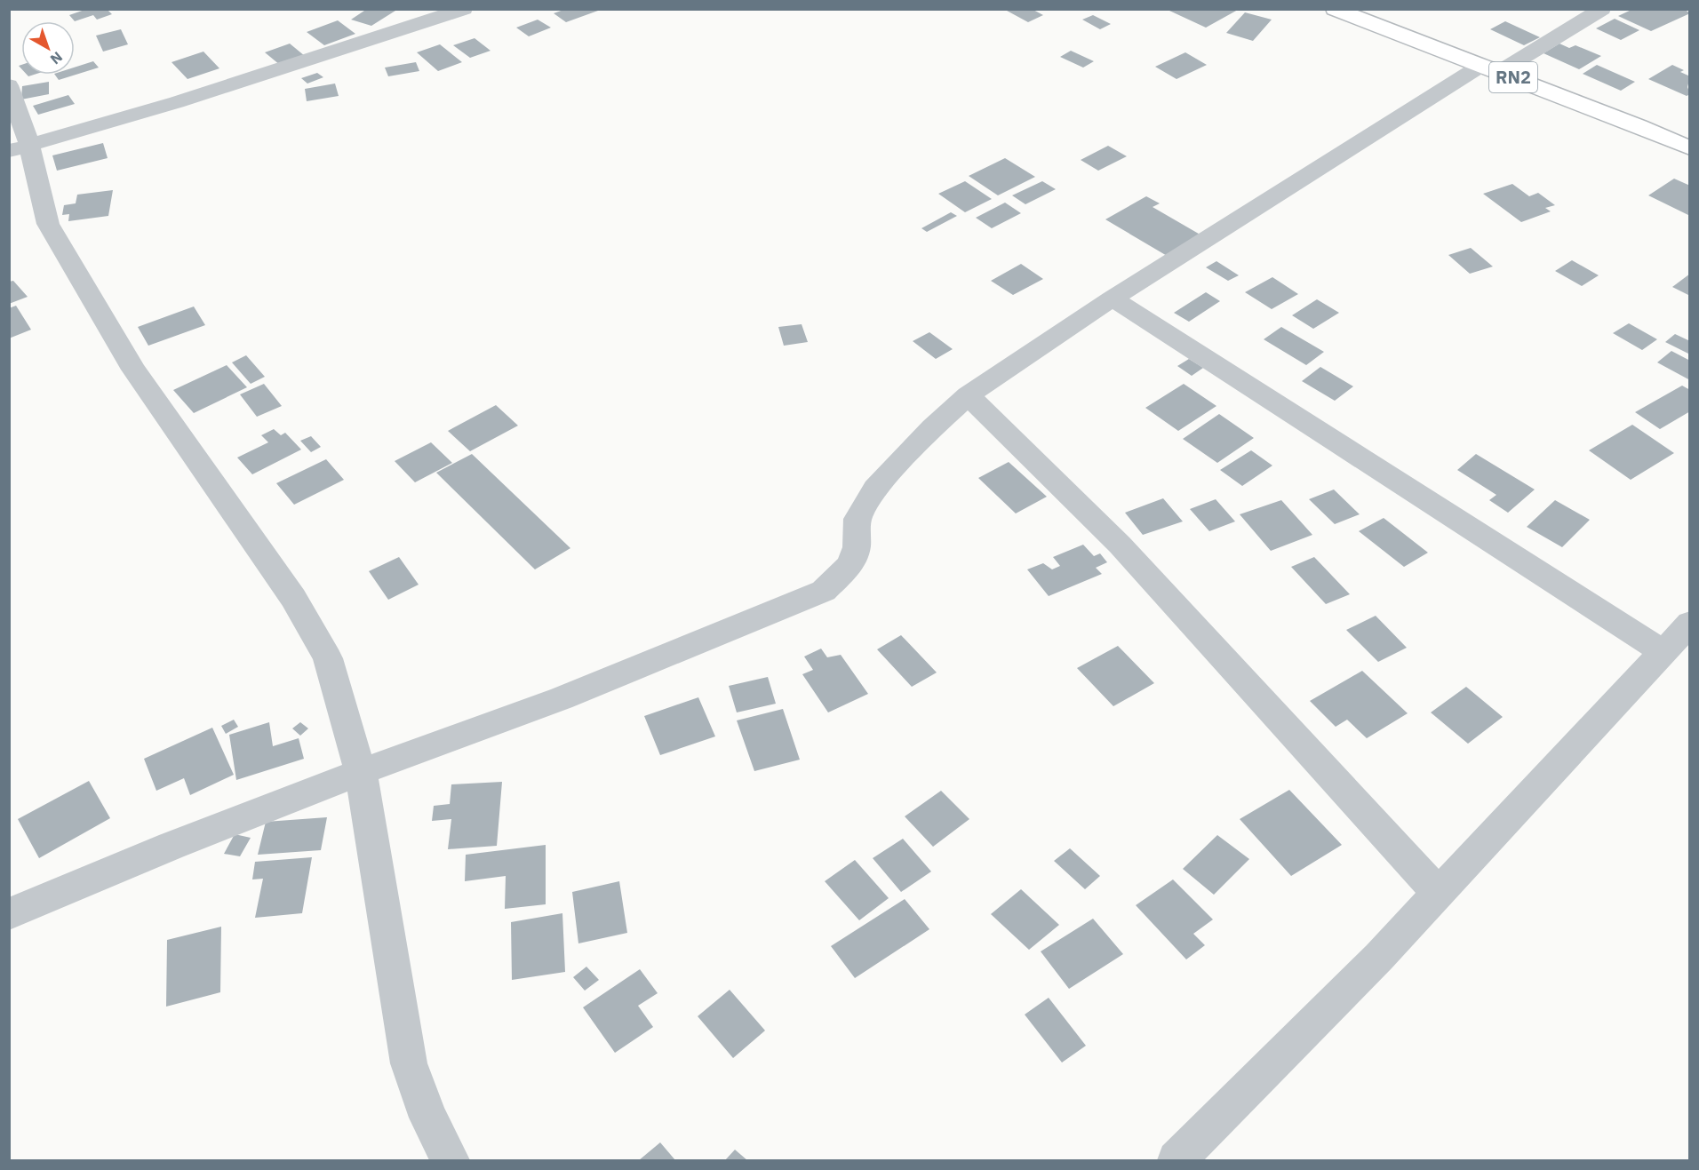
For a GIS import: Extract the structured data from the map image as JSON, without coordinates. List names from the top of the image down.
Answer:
{
  "streets": {
    "highway": ["RN2"]
  },
  "north": "bottom right"
}
